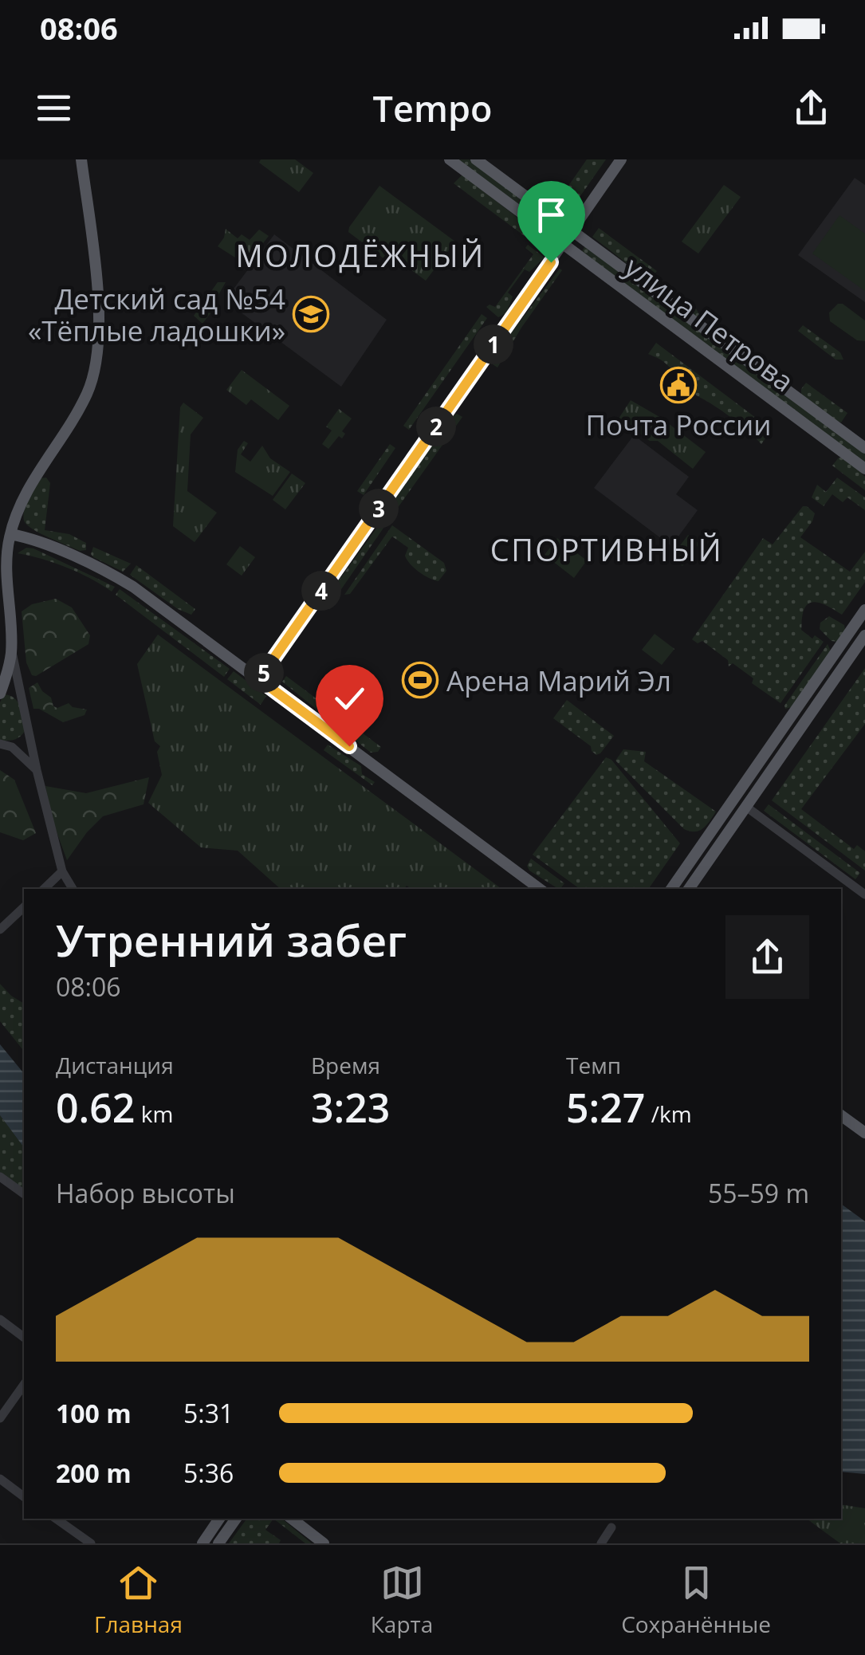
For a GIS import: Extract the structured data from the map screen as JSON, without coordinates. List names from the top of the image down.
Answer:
{
  "streets": {
    "main road": ["улица Петрова"]
  },
  "districts": ["МОЛОДЁЖНЫЙ", "СПОРТИВНЫЙ"],
  "places": {
    "school or university": ["Детский сад №54 «Тёплые ладошки»"],
    "public building": ["Почта России"],
    "sports": ["Арена Марий Эл"]
  },
  "page": {
    "status": "08:06",
    "header": "Tempo",
    "pins": [
      "1",
      "2",
      "3",
      "4",
      "5"
    ],
    "heading": ["Утренний забег", "08:06"],
    "stats": [
      ["Дистанция", "0.62 km"],
      ["Время", "3:23"],
      ["Темп", "5:27 /km"]
    ],
    "chart": ["Набор высоты", "55–59 m"],
    "list": [
      {
        "name": "100 m",
        "note": "5:31"
      },
      {
        "name": "200 m",
        "note": "5:36"
      }
    ],
    "tabs": ["Главная", "Карта", "Сохранённые"]
  }
}
